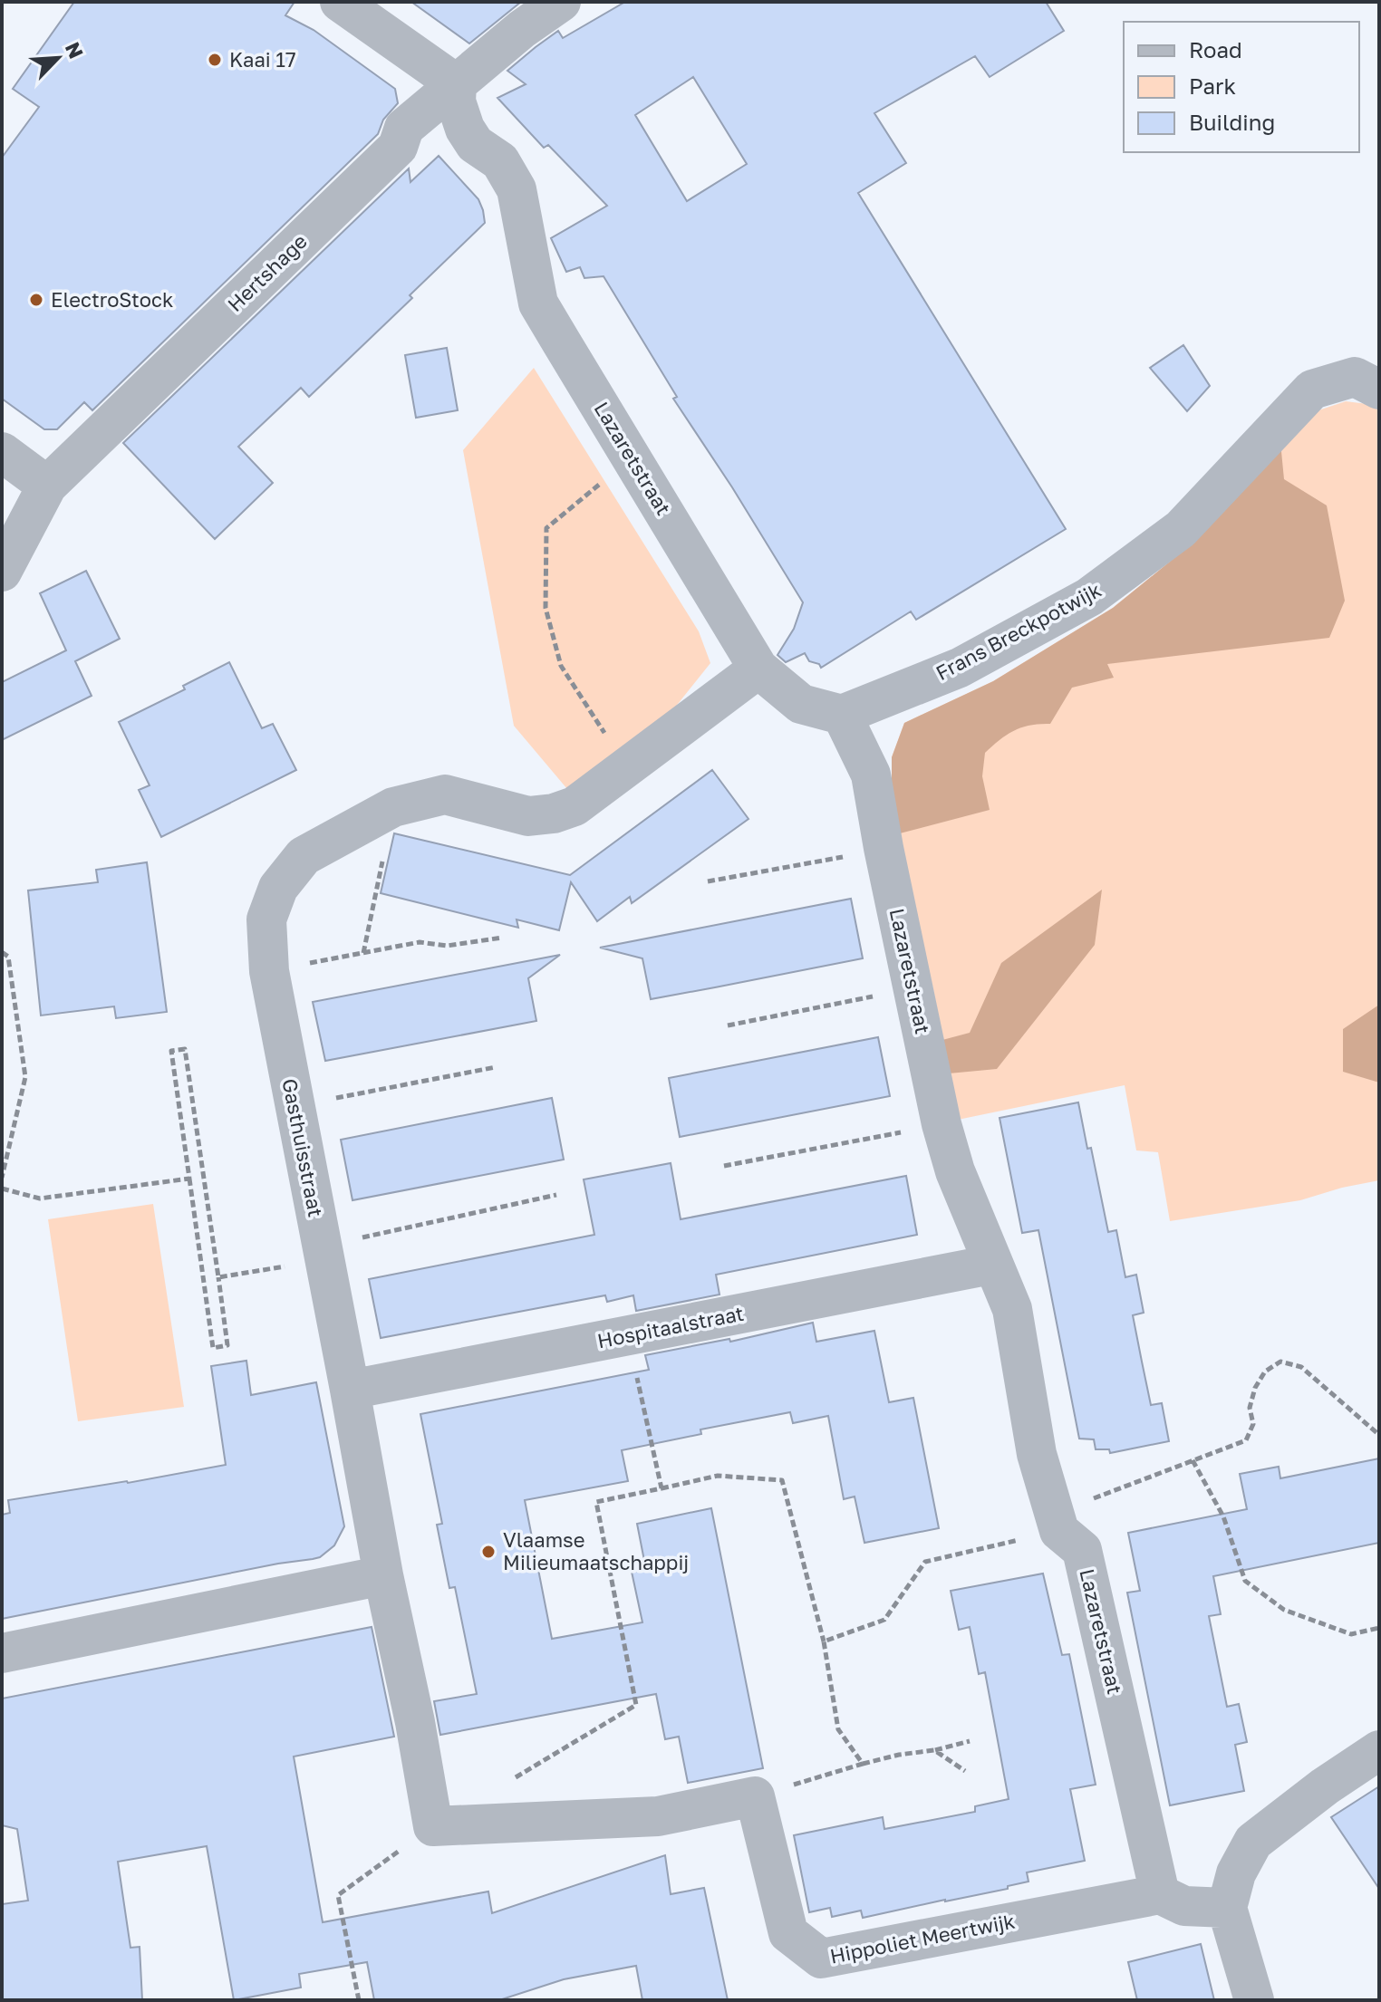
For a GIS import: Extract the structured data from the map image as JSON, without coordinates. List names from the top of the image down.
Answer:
{
  "streets": {
    "street": [
      "Hertshage",
      "Lazaretstraat",
      "Frans Breckpotwijk",
      "Gasthuisstraat",
      "Hospitaalstraat",
      "Hippoliet Meertwijk"
    ]
  },
  "crossings": [
    ["Hertshage", "Lazaretstraat"],
    ["Lazaretstraat", "Frans Breckpotwijk"],
    ["Lazaretstraat", "Gasthuisstraat"],
    ["Lazaretstraat", "Hospitaalstraat"],
    ["Lazaretstraat", "Hippoliet Meertwijk"],
    ["Gasthuisstraat", "Hospitaalstraat"]
  ],
  "places": ["Kaai 17", "ElectroStock", "Vlaamse Milieumaatschappij"],
  "legend": ["Road", "Park", "Building"],
  "north": "top right"
}
